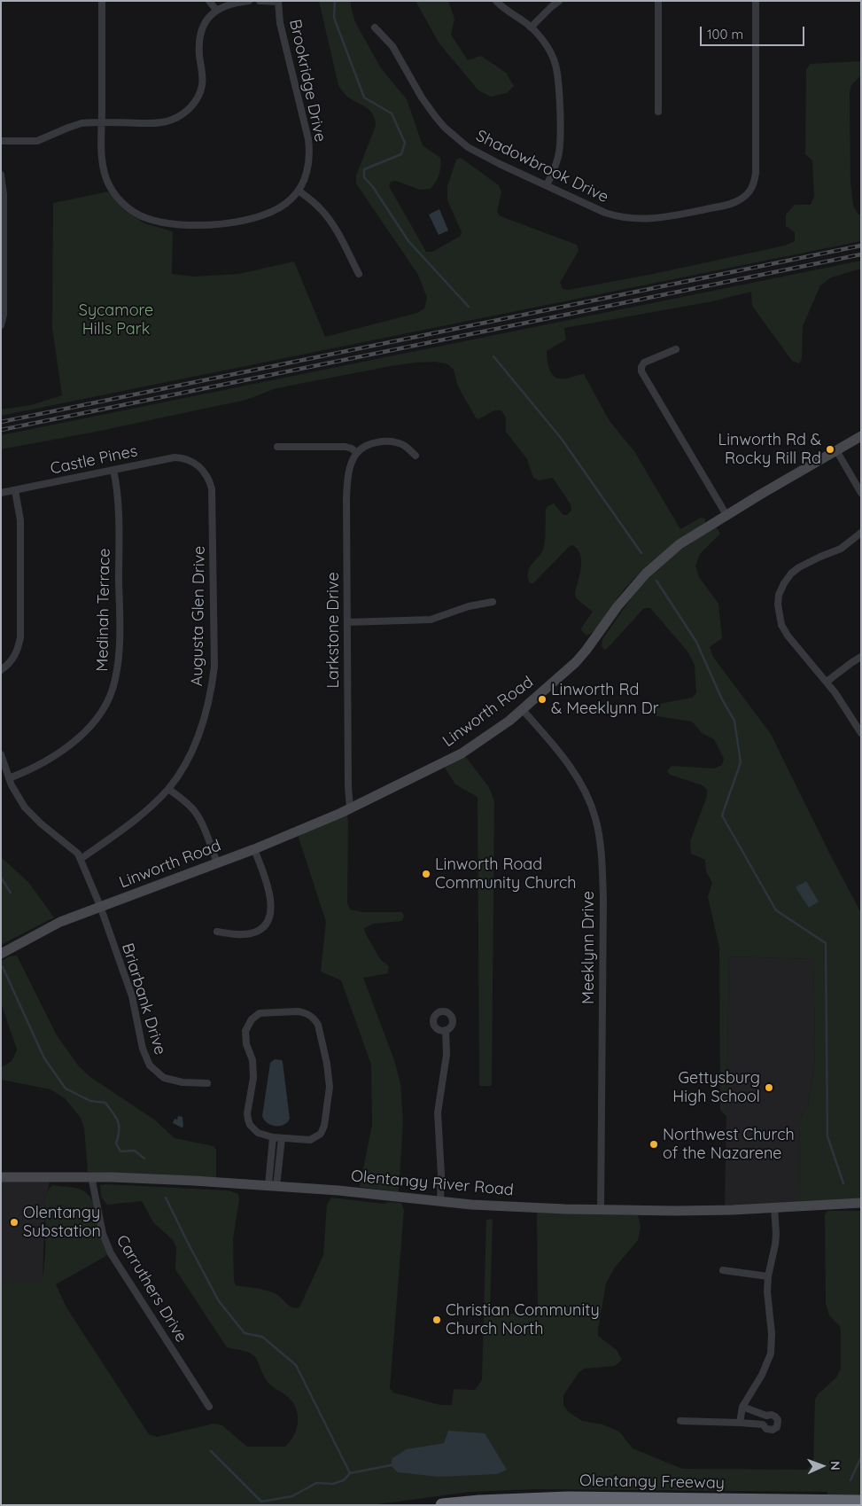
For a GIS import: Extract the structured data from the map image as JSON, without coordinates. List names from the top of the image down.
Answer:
{
  "streets": {
    "highway": ["Olentangy Freeway"],
    "main road": ["Linworth Road", "Olentangy River Road"],
    "street": [
      "Brookridge Drive",
      "Shadowbrook Drive",
      "Castle Pines",
      "Medinah Terrace",
      "Augusta Glen Drive",
      "Larkstone Drive",
      "Meeklynn Drive",
      "Briarbank Drive",
      "Carruthers Drive"
    ]
  },
  "crossings": [
    ["Castle Pines", "Medinah Terrace"],
    ["Castle Pines", "Augusta Glen Drive"],
    ["Augusta Glen Drive", "Briarbank Drive"],
    ["Larkstone Drive", "Linworth Road"],
    ["Linworth Road", "Meeklynn Drive"],
    ["Linworth Road", "Briarbank Drive"],
    ["Meeklynn Drive", "Olentangy River Road"],
    ["Olentangy River Road", "Carruthers Drive"]
  ],
  "parks": ["Sycamore Hills Park"],
  "places": [
    "Linworth Rd & Rocky Rill Rd",
    "Linworth Rd & Meeklynn Dr",
    "Linworth Road Community Church",
    "Gettysburg High School",
    "Northwest Church of the Nazarene",
    "Olentangy Substation",
    "Christian Community Church North"
  ],
  "scale_bar": "100 m",
  "north": "right"
}
